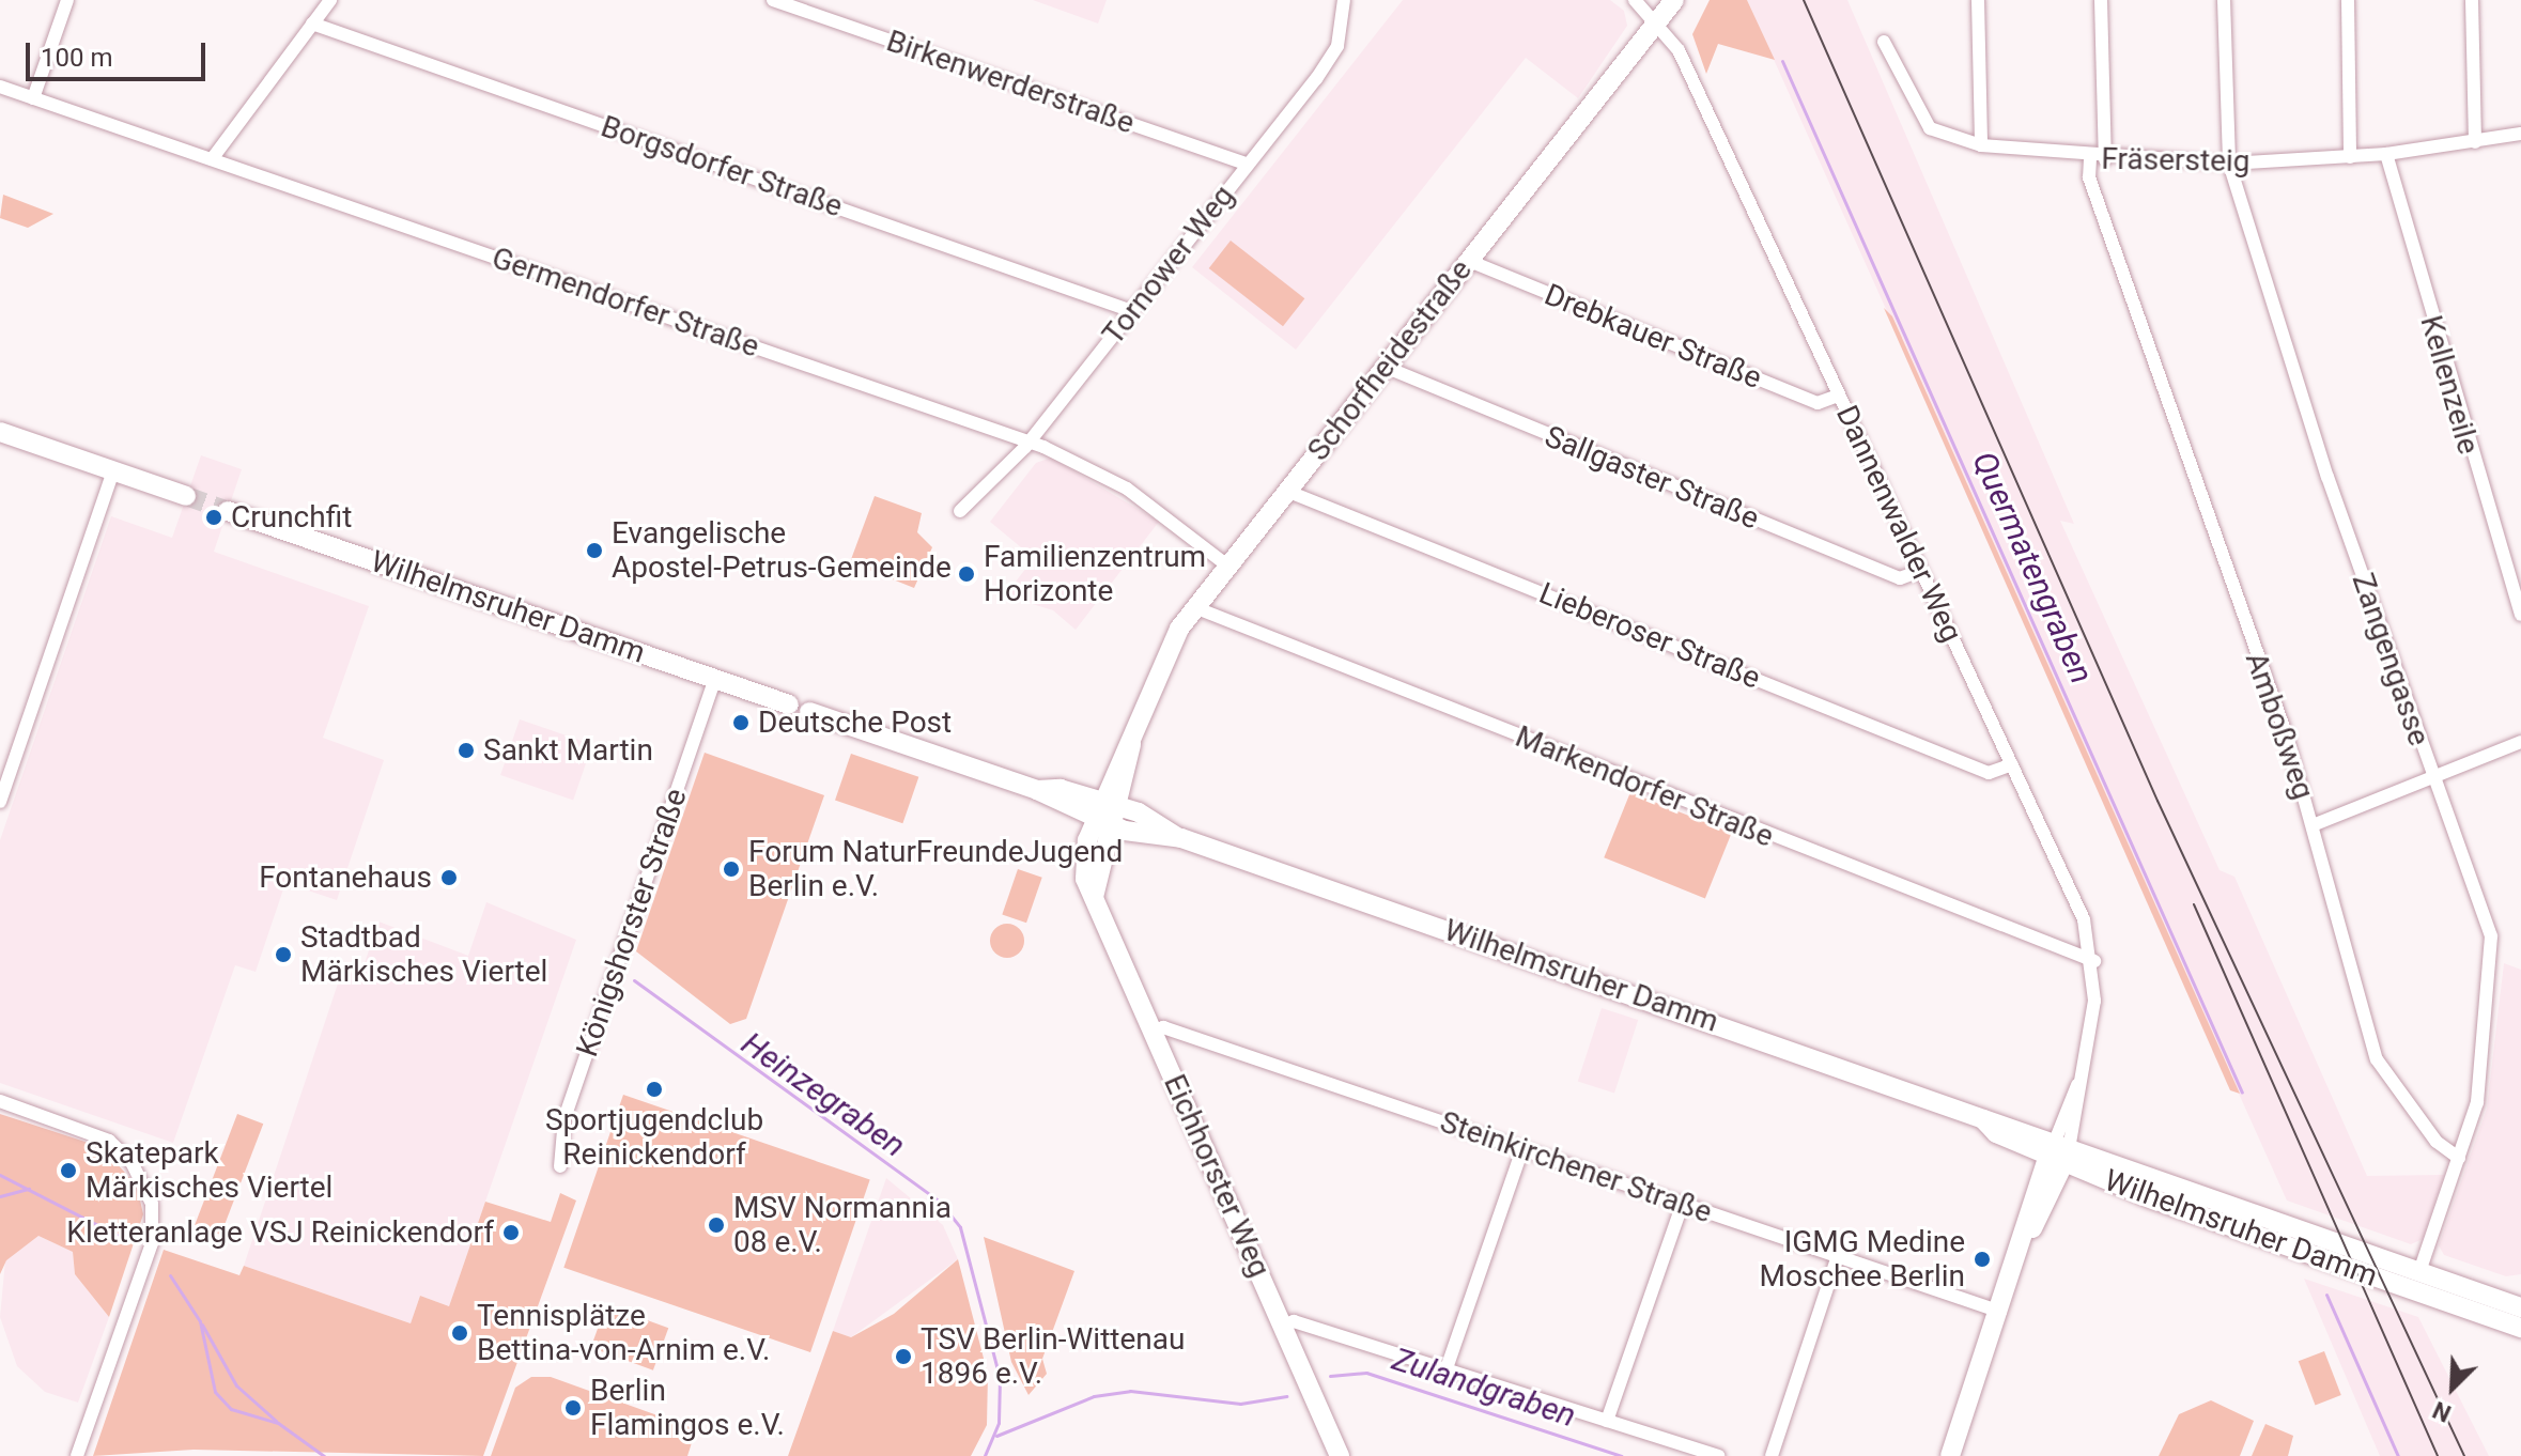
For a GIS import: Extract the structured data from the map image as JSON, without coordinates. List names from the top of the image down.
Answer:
{
  "streets": {
    "main road": ["Schorfheidestraße", "Wilhelmsruher Damm", "Eichhorster Weg"],
    "street": [
      "Birkenwerderstraße",
      "Fräsersteig",
      "Borgsdorfer Straße",
      "Tornower Weg",
      "Germendorfer Straße",
      "Drebkauer Straße",
      "Kellenzeile",
      "Sallgaster Straße",
      "Dannenwalder Weg",
      "Lieberoser Straße",
      "Zangengasse",
      "Amboßweg",
      "Markendorfer Straße",
      "Königshorster Straße",
      "Steinkirchener Straße"
    ]
  },
  "crossings": [
    ["Birkenwerderstraße", "Tornower Weg"],
    ["Fräsersteig", "Kellenzeile"],
    ["Fräsersteig", "Zangengasse"],
    ["Fräsersteig", "Amboßweg"],
    ["Borgsdorfer Straße", "Tornower Weg"],
    ["Tornower Weg", "Germendorfer Straße"],
    ["Germendorfer Straße", "Schorfheidestraße"],
    ["Drebkauer Straße", "Schorfheidestraße"],
    ["Drebkauer Straße", "Dannenwalder Weg"],
    ["Schorfheidestraße", "Sallgaster Straße"],
    ["Schorfheidestraße", "Dannenwalder Weg"],
    ["Schorfheidestraße", "Wilhelmsruher Damm"],
    ["Schorfheidestraße", "Lieberoser Straße"],
    ["Schorfheidestraße", "Markendorfer Straße"],
    ["Schorfheidestraße", "Eichhorster Weg"],
    ["Sallgaster Straße", "Dannenwalder Weg"],
    ["Dannenwalder Weg", "Wilhelmsruher Damm"],
    ["Dannenwalder Weg", "Lieberoser Straße"],
    ["Dannenwalder Weg", "Markendorfer Straße"],
    ["Wilhelmsruher Damm", "Königshorster Straße"],
    ["Wilhelmsruher Damm", "Eichhorster Weg"],
    ["Zangengasse", "Amboßweg"],
    ["Steinkirchener Straße", "Eichhorster Weg"]
  ],
  "water": ["Quermatengraben", "Heinzegraben", "Zulandgraben"],
  "places": [
    "Crunchfit",
    "Evangelische Apostel-Petrus-Gemeinde",
    "Familienzentrum Horizonte",
    "Deutsche Post",
    "Sankt Martin",
    "Forum NaturFreundeJugend Berlin e.V.",
    "Fontanehaus",
    "Stadtbad Märkisches Viertel",
    "Sportjugendclub Reinickendorf",
    "Skatepark Märkisches Viertel",
    "MSV Normannia 08 e.V.",
    "Kletteranlage VSJ Reinickendorf",
    "IGMG Medine Moschee Berlin",
    "Tennisplätze Bettina-von-Arnim e.V.",
    "TSV Berlin-Wittenau 1896 e.V.",
    "Berlin Flamingos e.V."
  ],
  "scale_bar": "100 m",
  "north": "bottom left"
}
